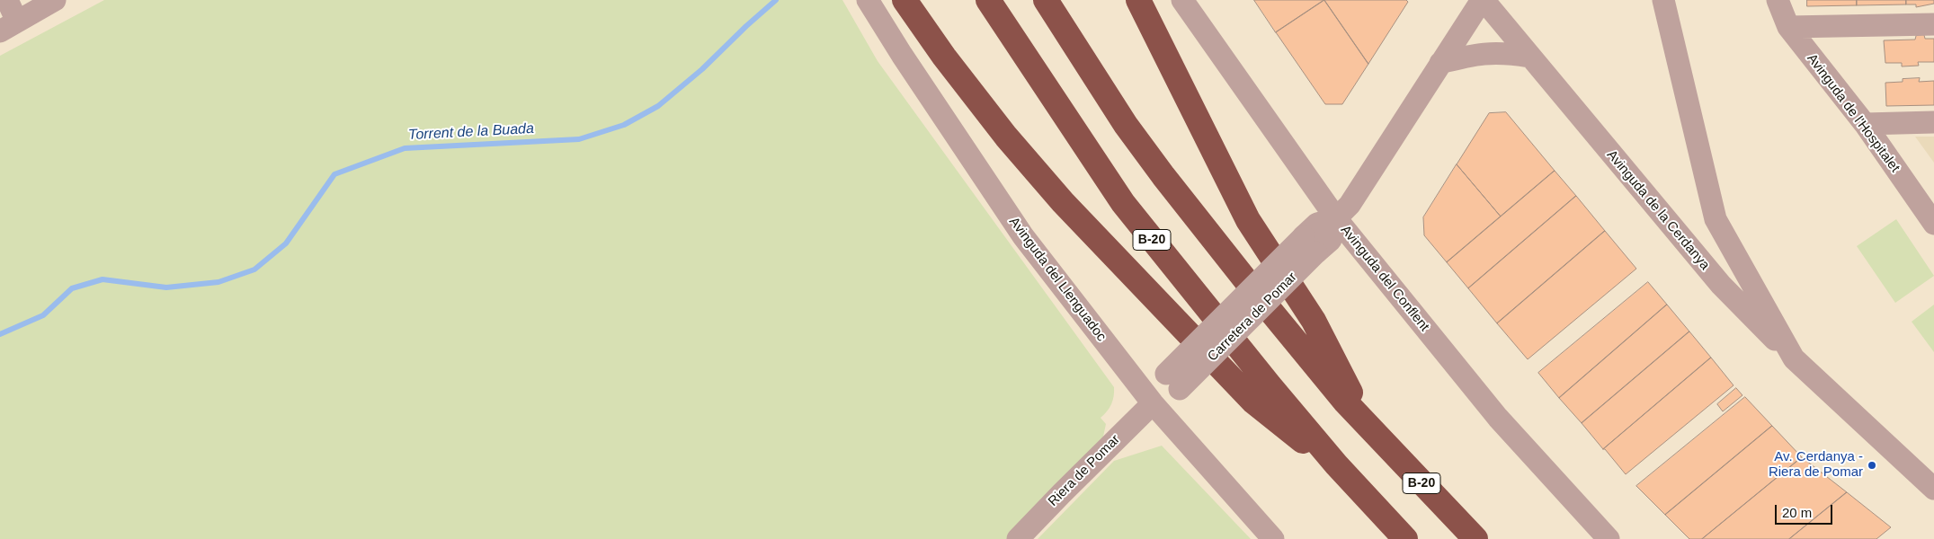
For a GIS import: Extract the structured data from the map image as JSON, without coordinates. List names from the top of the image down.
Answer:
{
  "streets": {
    "highway": ["B-20"],
    "street": [
      "Avinguda de l'Hospitalet",
      "Avinguda de la Cerdanya",
      "Avinguda del Conflent",
      "Avinguda del Llenguadoc",
      "Carretera de Pomar",
      "Riera de Pomar"
    ]
  },
  "crossings": [
    ["Avinguda de la Cerdanya", "Carretera de Pomar"],
    ["Avinguda del Conflent", "Carretera de Pomar"],
    ["Avinguda del Llenguadoc", "Carretera de Pomar"],
    ["Avinguda del Llenguadoc", "Riera de Pomar"],
    ["Carretera de Pomar", "Riera de Pomar"]
  ],
  "water": ["Torrent de la Buada"],
  "places": ["Av. Cerdanya - Riera de Pomar"],
  "scale_bar": "20 m"
}
